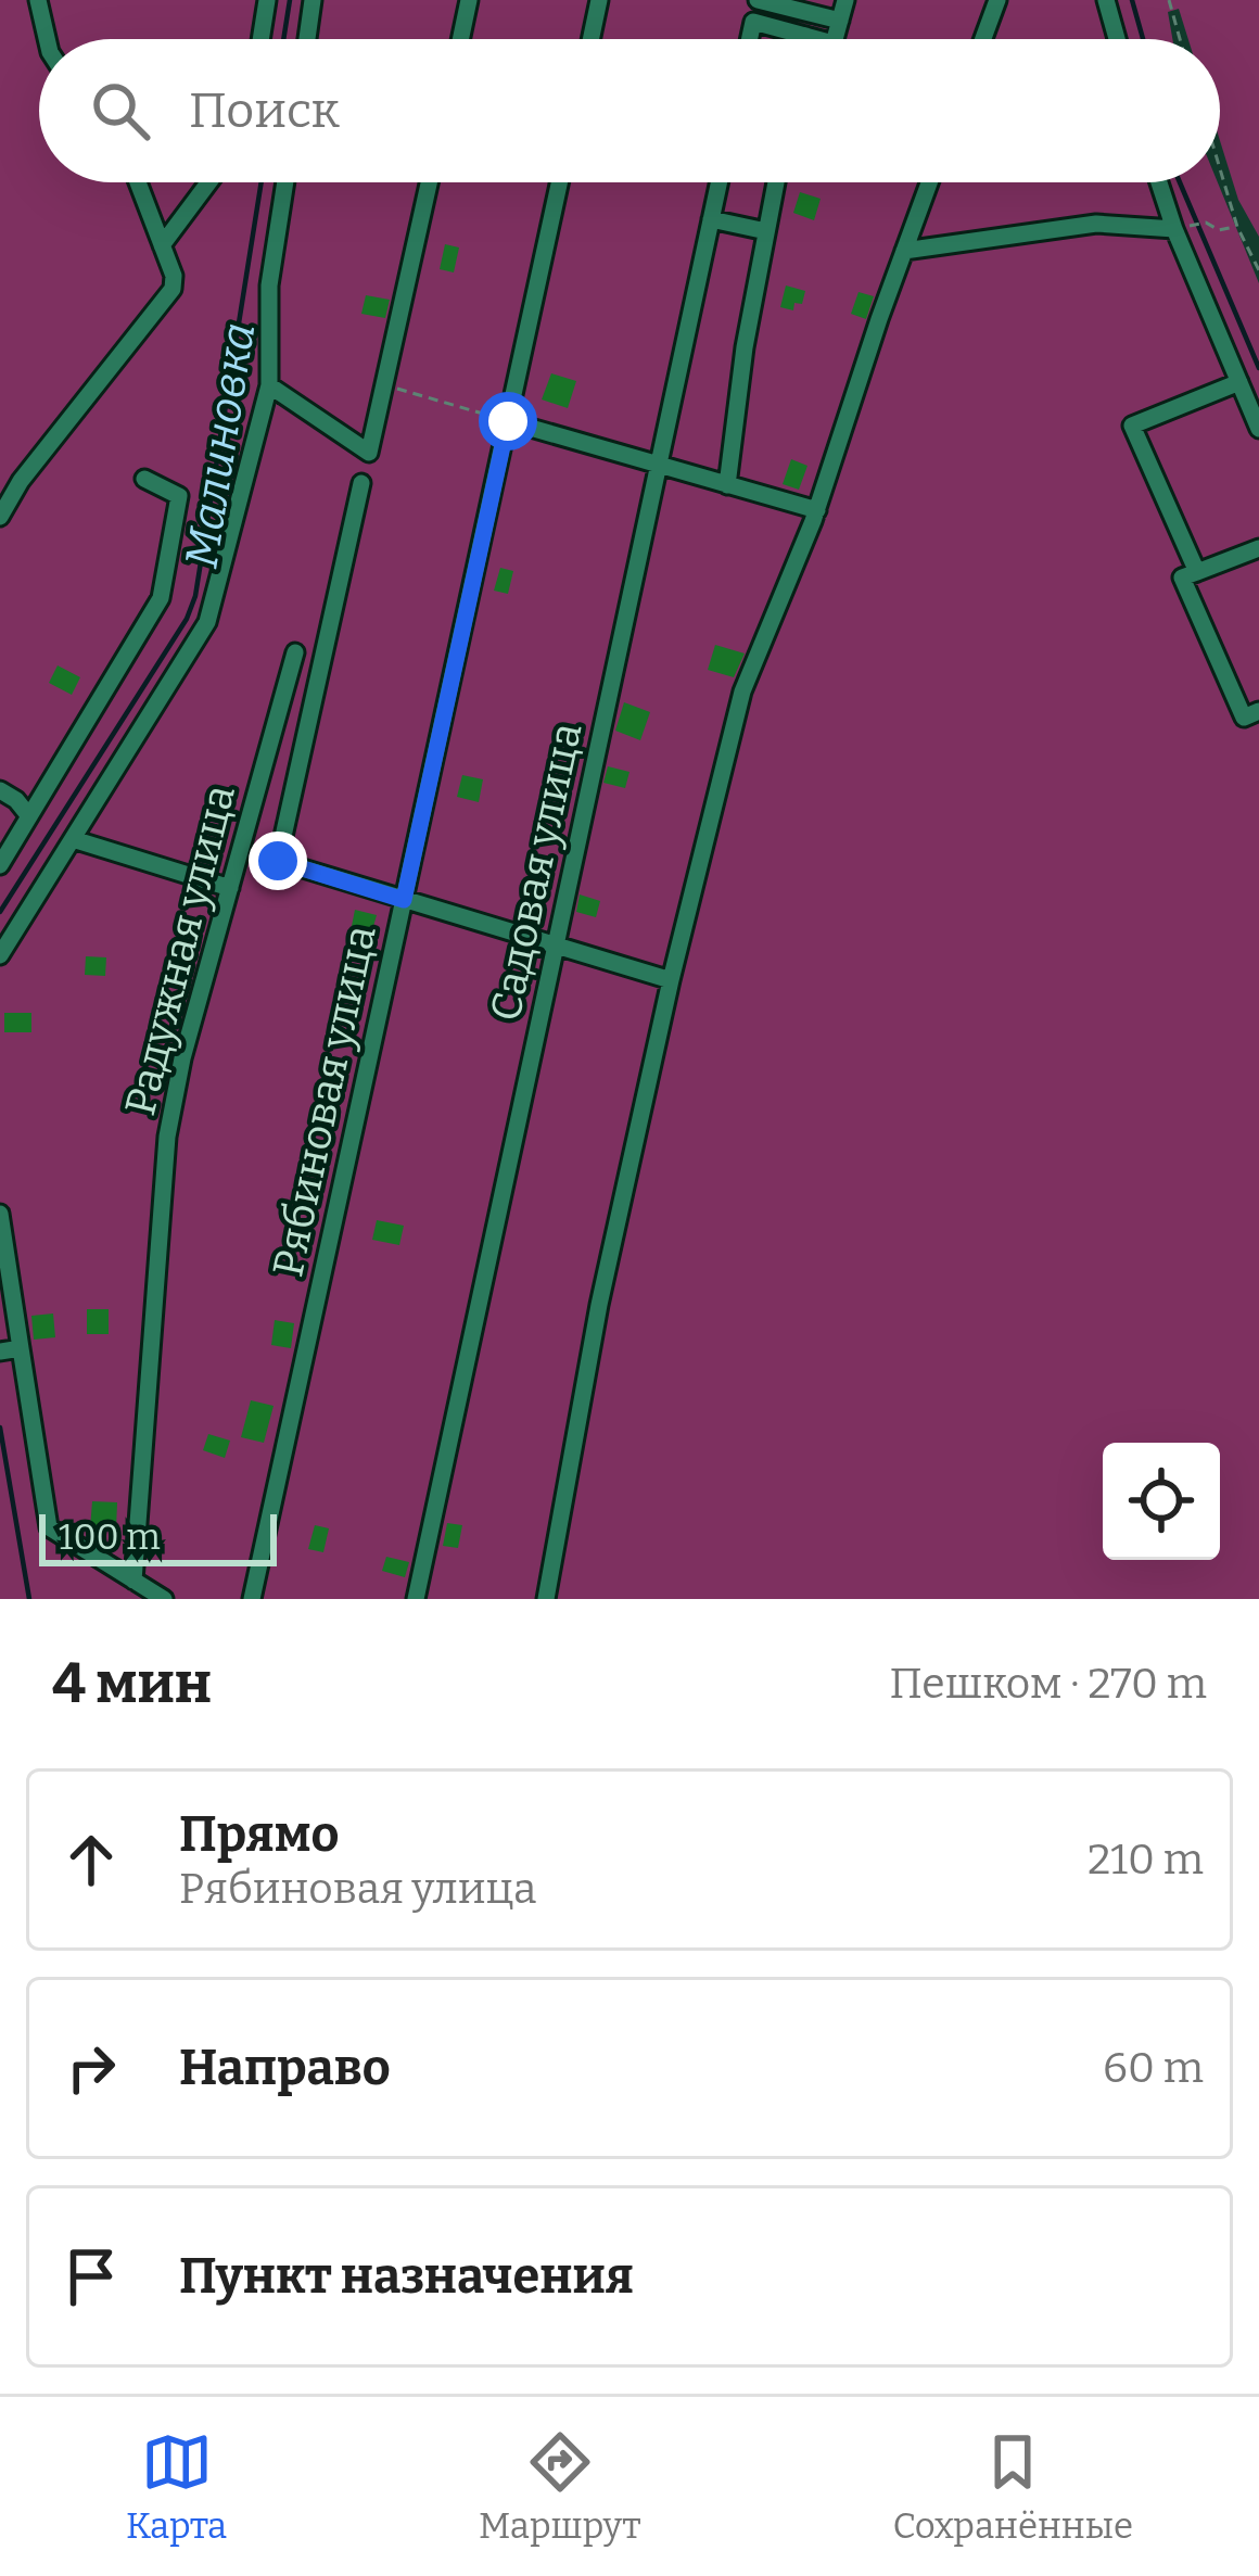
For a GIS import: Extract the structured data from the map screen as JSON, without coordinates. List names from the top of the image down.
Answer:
{
  "streets": {
    "street": ["Садовая улица", "Радужная улица", "Рябиновая улица"]
  },
  "water": ["Малиновка"],
  "scale_bar": "100 m",
  "page": {
    "search": "Поиск",
    "scale": "100 m",
    "heading": ["4 мин", "Пешком · 270 m"],
    "list": [
      ["Прямо", "Рябиновая улица", "210 m"],
      ["Направо", "60 m"],
      "Пункт назначения"
    ],
    "nav": ["Карта", "Маршрут", "Сохранённые"]
  }
}
